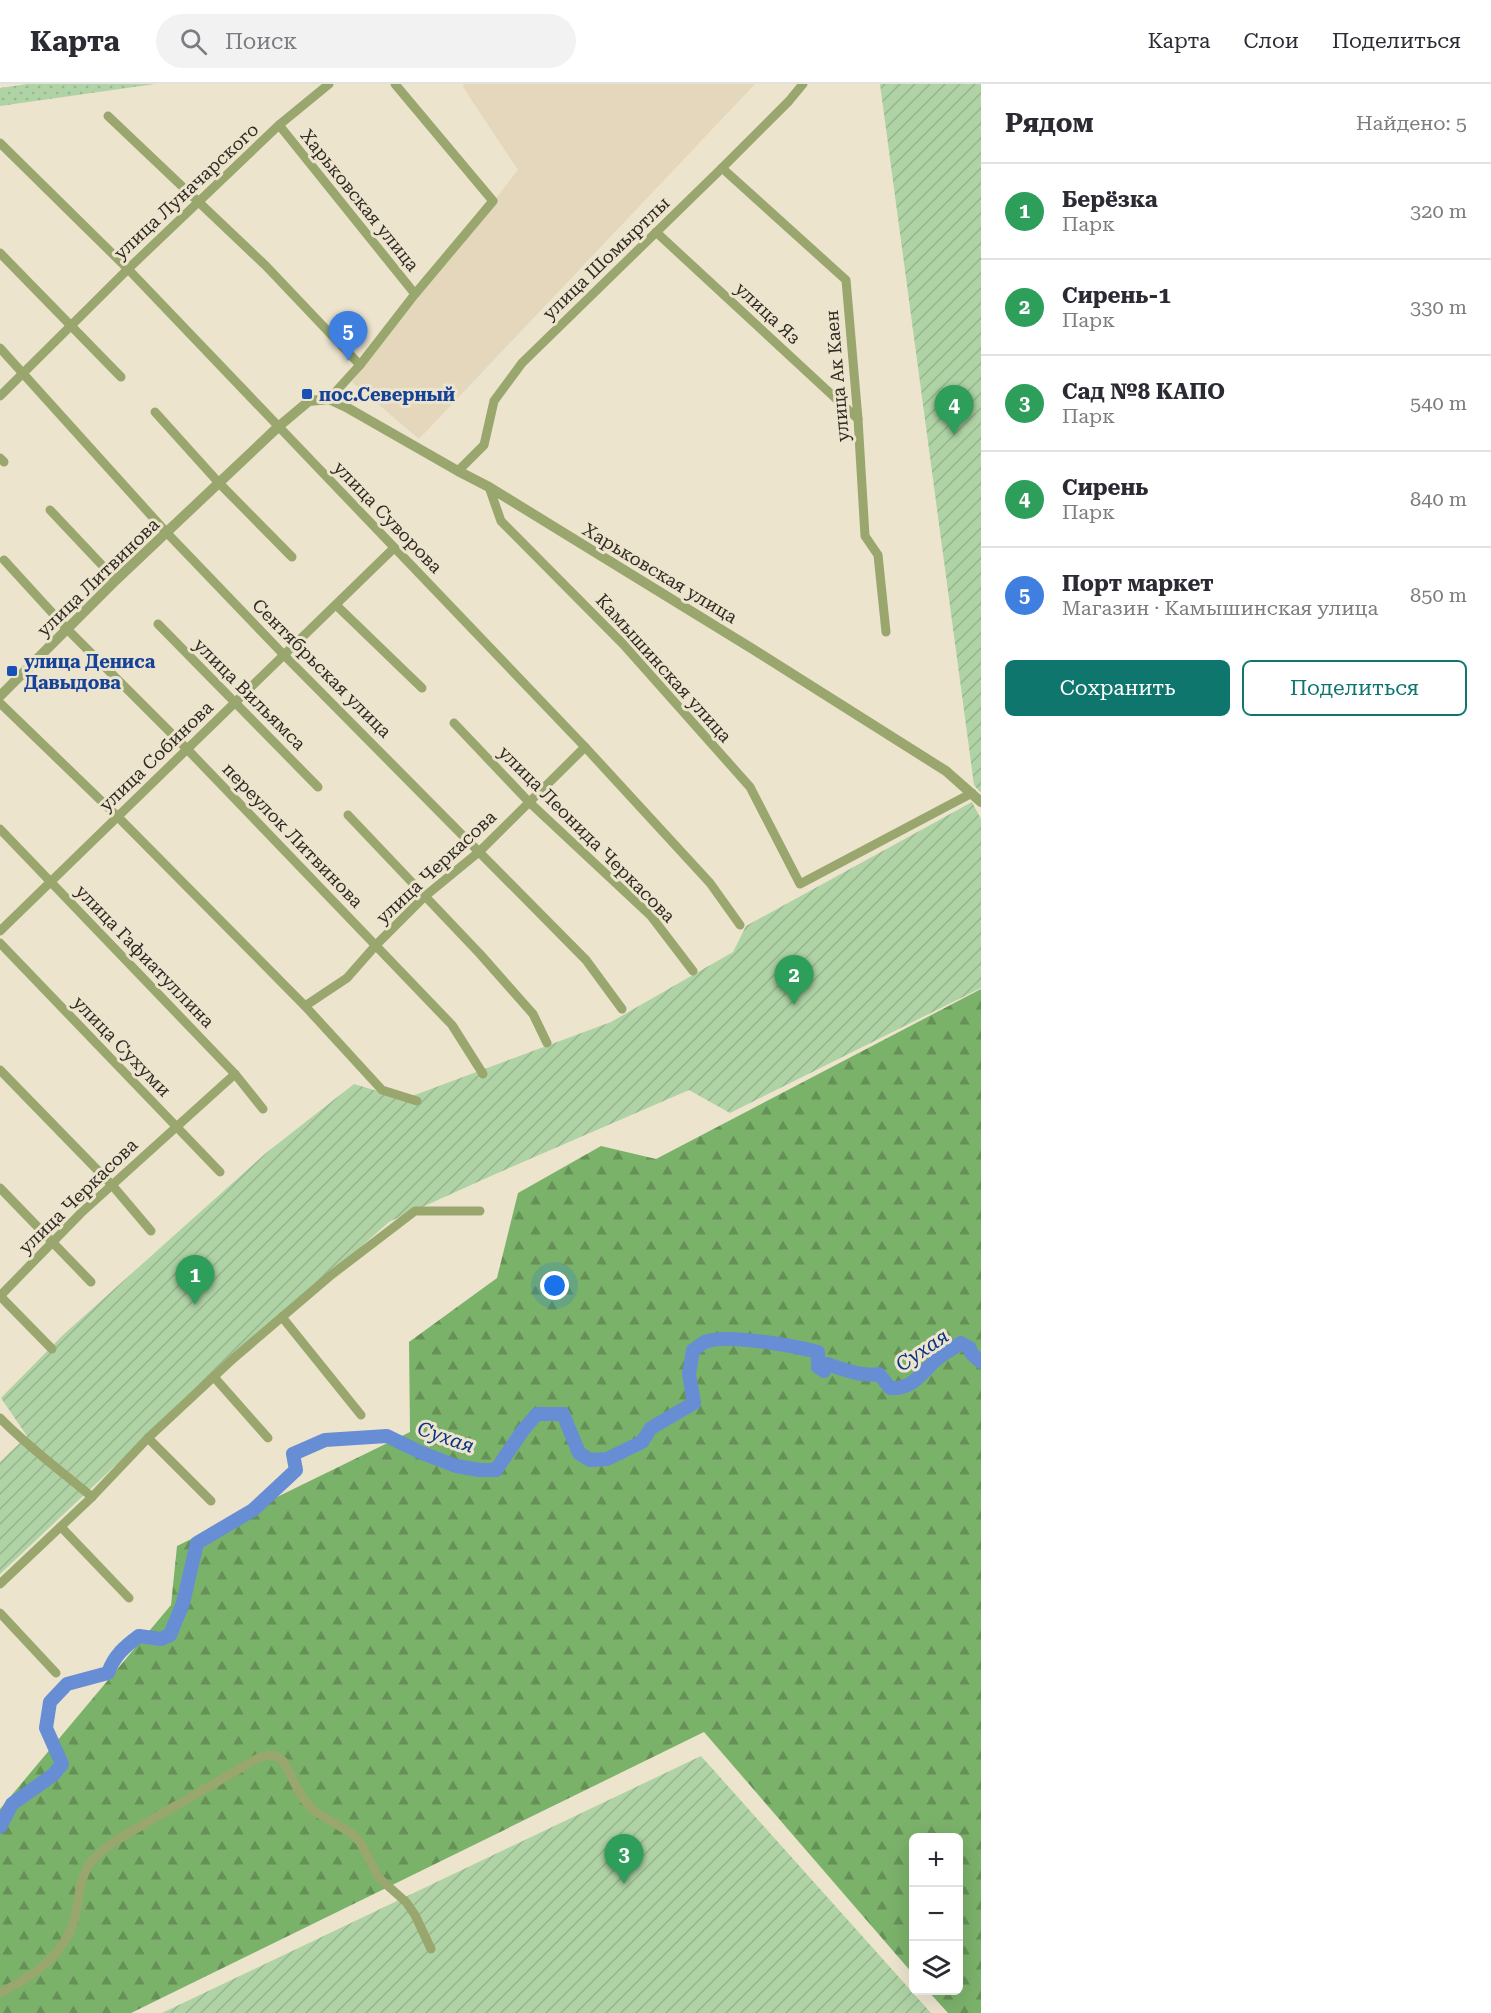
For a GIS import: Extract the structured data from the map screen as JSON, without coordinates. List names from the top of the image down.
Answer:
{
  "streets": {
    "street": [
      "улица Луначарского",
      "Харьковская улица",
      "улица Шомыртлы",
      "улица Яз",
      "улица Ак Каен",
      "улица Суворова",
      "улица Литвинова",
      "Сентябрьская улица",
      "Камышинская улица",
      "улица Вильямса",
      "улица Собинова",
      "улица Леонида Черкасова",
      "переулок Литвинова",
      "улица Черкасова",
      "улица Гафиатуллина",
      "улица Сухуми"
    ]
  },
  "crossings": [
    ["улица Луначарского", "Харьковская улица"],
    ["улица Луначарского", "улица Суворова"],
    ["улица Луначарского", "Сентябрьская улица"],
    ["Харьковская улица", "улица Шомыртлы"],
    ["Харьковская улица", "улица Литвинова"],
    ["Харьковская улица", "Камышинская улица"],
    ["улица Шомыртлы", "улица Яз"],
    ["улица Шомыртлы", "улица Ак Каен"],
    ["улица Яз", "улица Ак Каен"],
    ["улица Суворова", "улица Литвинова"],
    ["улица Суворова", "улица Собинова"],
    ["улица Суворова", "улица Черкасова"],
    ["улица Литвинова", "Сентябрьская улица"],
    ["улица Литвинова", "переулок Литвинова"],
    ["Сентябрьская улица", "улица Собинова"],
    ["Сентябрьская улица", "улица Черкасова"],
    ["улица Вильямса", "улица Собинова"],
    ["улица Собинова", "переулок Литвинова"],
    ["улица Собинова", "улица Гафиатуллина"],
    ["улица Леонида Черкасова", "улица Черкасова"],
    ["переулок Литвинова", "улица Черкасова"],
    ["улица Черкасова", "улица Гафиатуллина"],
    ["улица Черкасова", "улица Сухуми"]
  ],
  "water": ["Сухая"],
  "places": {
    "transit": ["пос.Северный", "улица Дениса Давыдова"]
  },
  "page": {
    "header": "Карта",
    "search": "Поиск",
    "nav": ["Карта", "Слои", "Поделиться"],
    "heading": ["Рядом", "Найдено: 5"],
    "list": [
      {
        "mark": "1",
        "name": "Берёзка",
        "note": "Парк",
        "value": "320 m"
      },
      {
        "mark": "2",
        "name": "Сирень-1",
        "note": "Парк",
        "value": "330 m"
      },
      {
        "mark": "3",
        "name": "Сад №8 КАПО",
        "note": "Парк",
        "value": "540 m"
      },
      {
        "mark": "4",
        "name": "Сирень",
        "note": "Парк",
        "value": "840 m"
      },
      {
        "mark": "5",
        "name": "Порт маркет",
        "note": "Магазин · Камышинская улица",
        "value": "850 m"
      }
    ],
    "pins": [
      "5",
      "4",
      "2",
      "1",
      "3"
    ],
    "buttons": ["Сохранить", "Поделиться"],
    "map_buttons": ["+", "−"]
  }
}
